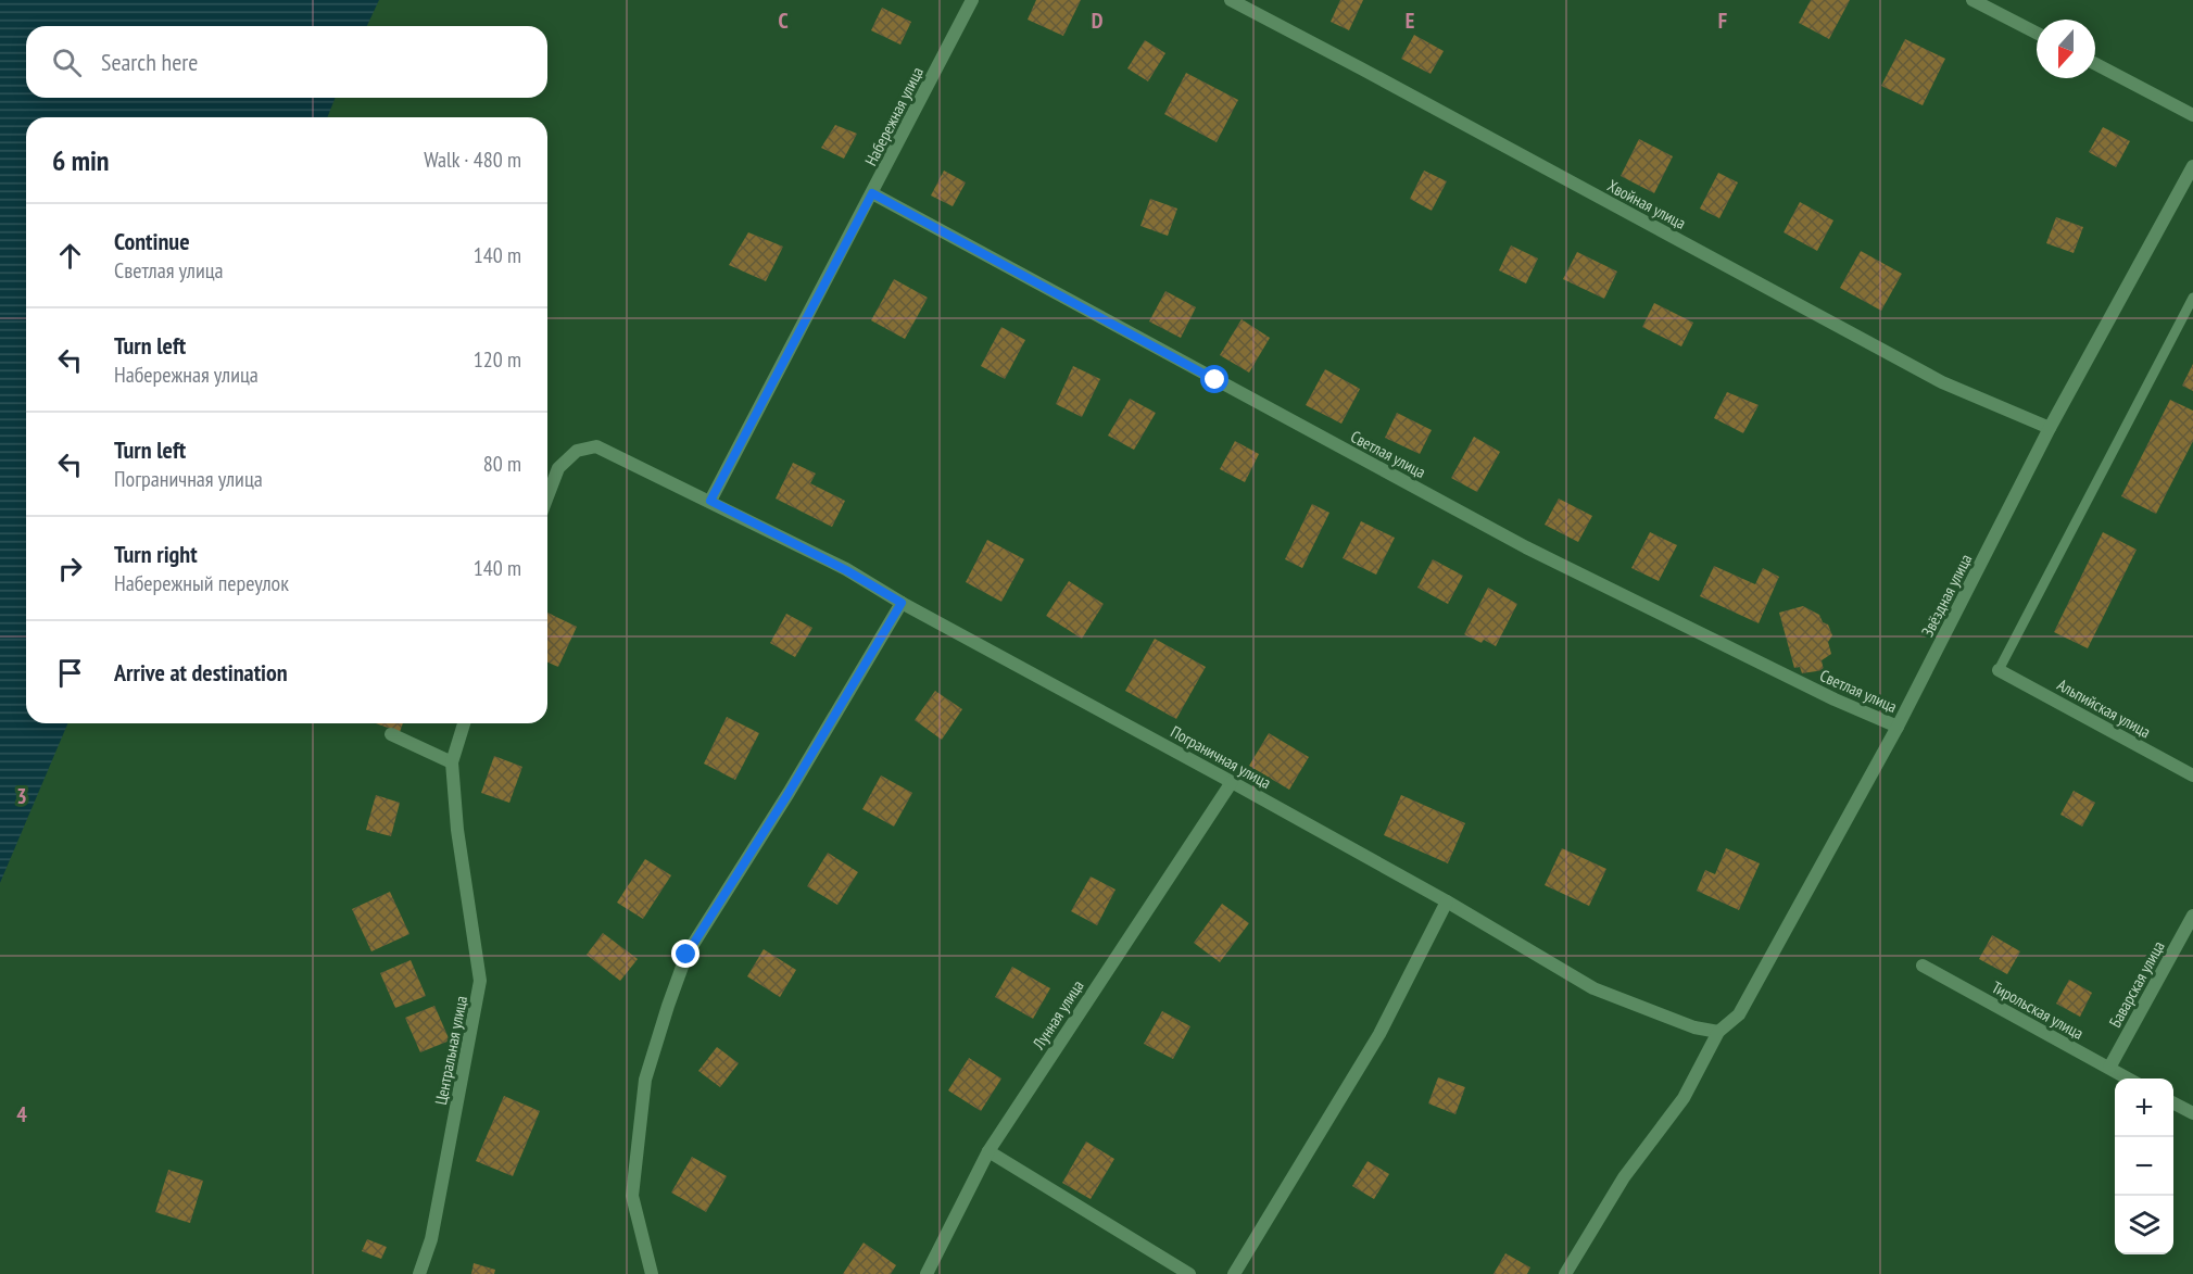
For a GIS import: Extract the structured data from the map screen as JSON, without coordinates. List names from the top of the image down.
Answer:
{
  "streets": {
    "street": [
      "Набережная улица",
      "Хвойная улица",
      "Светлая улица",
      "Звёздная улица",
      "Альпийская улица",
      "Пограничная улица",
      "Баварская улица",
      "Тирольская улица",
      "Лунная улица",
      "Центральная улица"
    ]
  },
  "crossings": [
    ["Набережная улица", "Светлая улица"],
    ["Набережная улица", "Пограничная улица"],
    ["Хвойная улица", "Звёздная улица"],
    ["Светлая улица", "Звёздная улица"],
    ["Звёздная улица", "Пограничная улица"],
    ["Пограничная улица", "Лунная улица"],
    ["Баварская улица", "Тирольская улица"]
  ],
  "north": "bottom",
  "page": {
    "search": "Search here",
    "heading": ["6 min", "Walk · 480 m"],
    "list": [
      ["Continue", "Светлая улица", "140 m"],
      ["Turn left", "Набережная улица", "120 m"],
      ["Turn left", "Пограничная улица", "80 m"],
      ["Turn right", "Набережный переулок", "140 m"],
      "Arrive at destination"
    ],
    "map_buttons": ["+", "−"]
  },
  "grid": {
    "columns": [
      "C",
      "D",
      "E",
      "F"
    ],
    "rows": ["3", "4"]
  }
}
